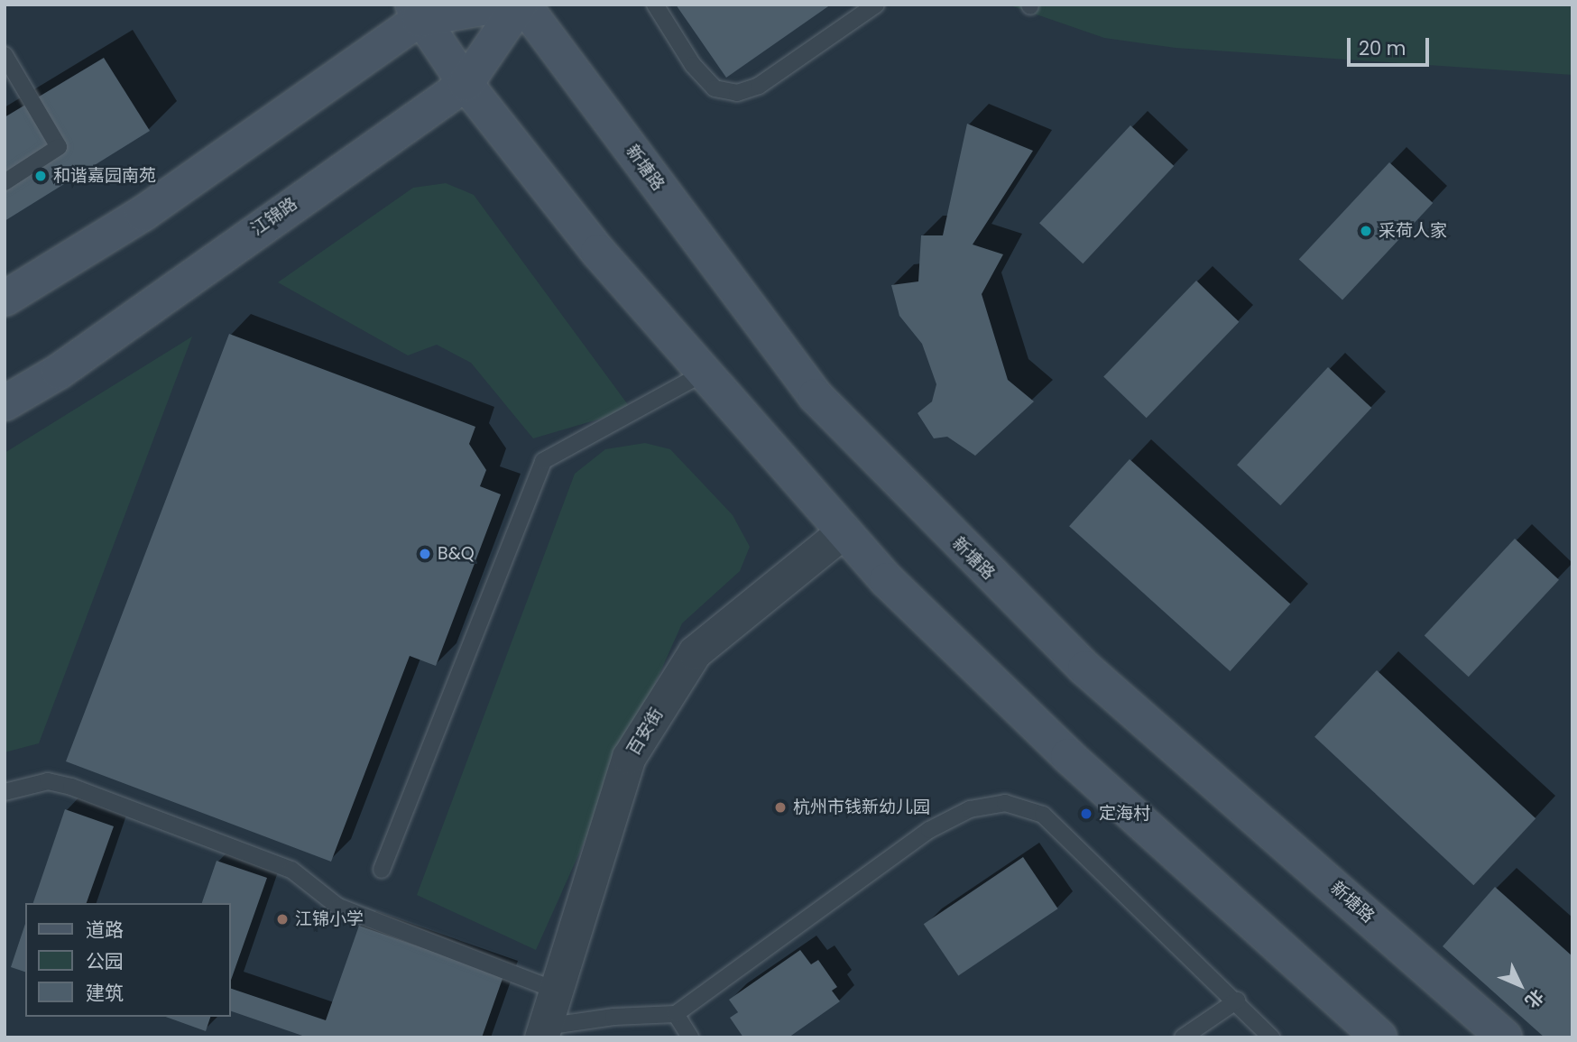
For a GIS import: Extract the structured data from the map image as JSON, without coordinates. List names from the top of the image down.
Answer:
{
  "streets": {
    "main road": ["新塘路", "江锦路"],
    "street": ["百安街"]
  },
  "crossings": [
    ["新塘路", "江锦路"]
  ],
  "places": [
    "和谐嘉园南苑",
    "采荷人家",
    "B&Q",
    "杭州市钱新幼儿园",
    "定海村",
    "江锦小学"
  ],
  "legend": ["道路", "公园", "建筑"],
  "scale_bar": "20 m",
  "north": "bottom right"
}
